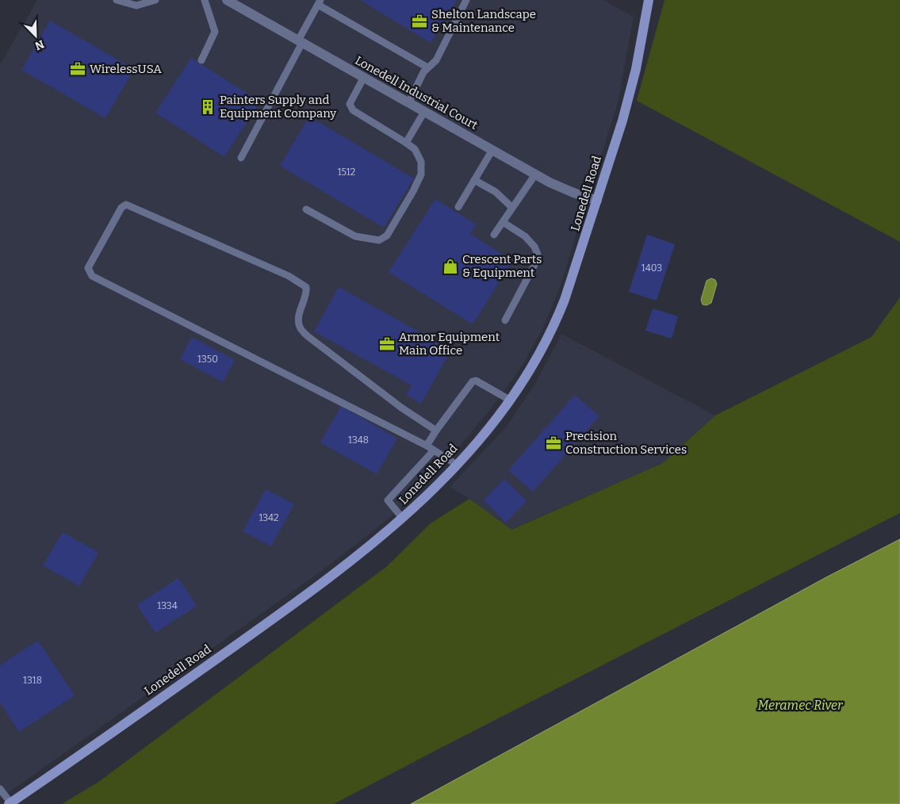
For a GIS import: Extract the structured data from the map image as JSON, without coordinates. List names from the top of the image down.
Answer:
{
  "streets": {
    "street": ["Lonedell Industrial Court", "Lonedell Road"]
  },
  "crossings": [
    ["Lonedell Industrial Court", "Lonedell Road"]
  ],
  "water": ["Meramec River"],
  "places": {
    "office": [
      "Shelton Landscape & Maintenance",
      "WirelessUSA",
      "Armor Equipment Main Office",
      "Precision Construction Services"
    ],
    "building": ["Painters Supply and Equipment Company"],
    "shop": ["Crescent Parts & Equipment"]
  },
  "house_numbers": [
    "1512",
    "1403",
    "1350",
    "1348",
    "1342",
    "1334",
    "1318"
  ],
  "north": "bottom right"
}
